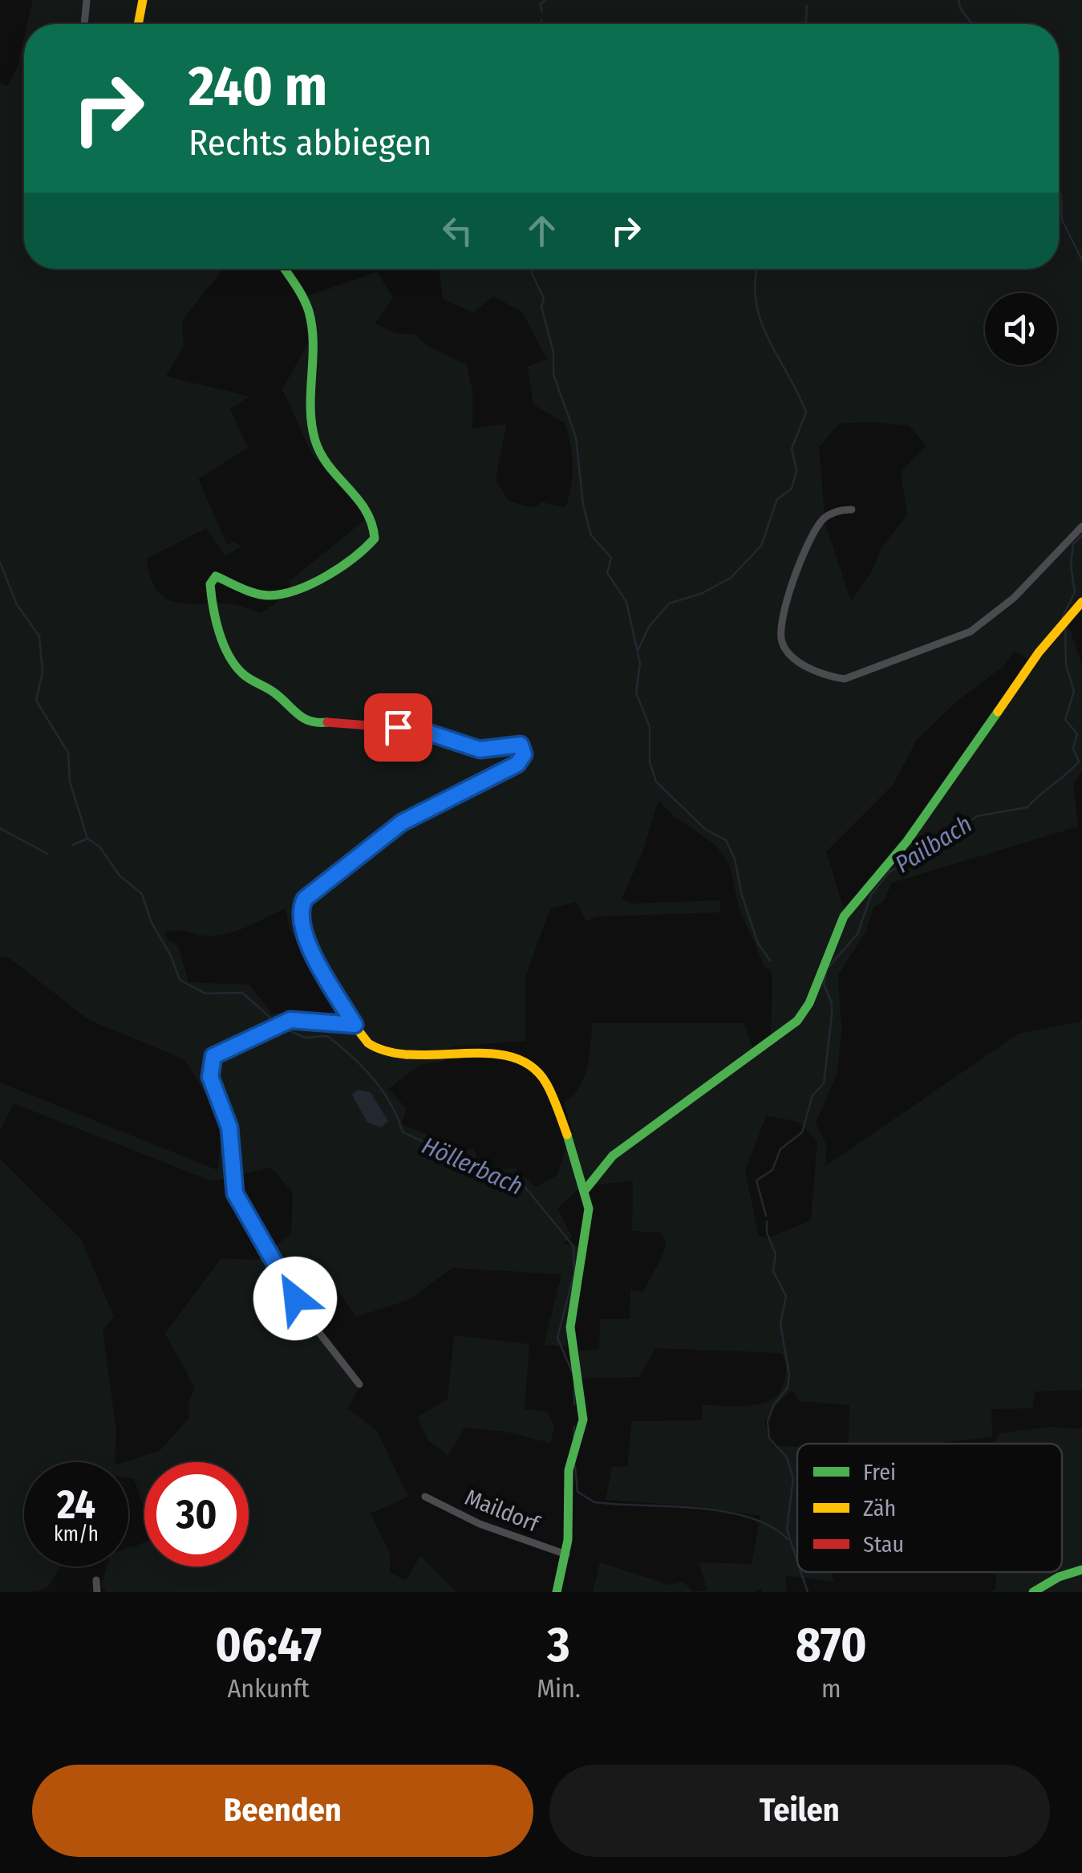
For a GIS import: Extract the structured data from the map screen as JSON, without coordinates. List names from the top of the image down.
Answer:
{
  "streets": {
    "street": ["Maildorf"]
  },
  "water": ["Pailbach", "Höllerbach"],
  "legend": ["Frei", "Zäh", "Stau"],
  "page": {
    "turn": ["240 m", "Rechts abbiegen"],
    "speed": "24 km/h",
    "limit": "30",
    "eta": [
      "06:47",
      "Ankunft",
      "3",
      "Min.",
      "870",
      "m"
    ],
    "buttons": ["Beenden", "Teilen"]
  }
}
